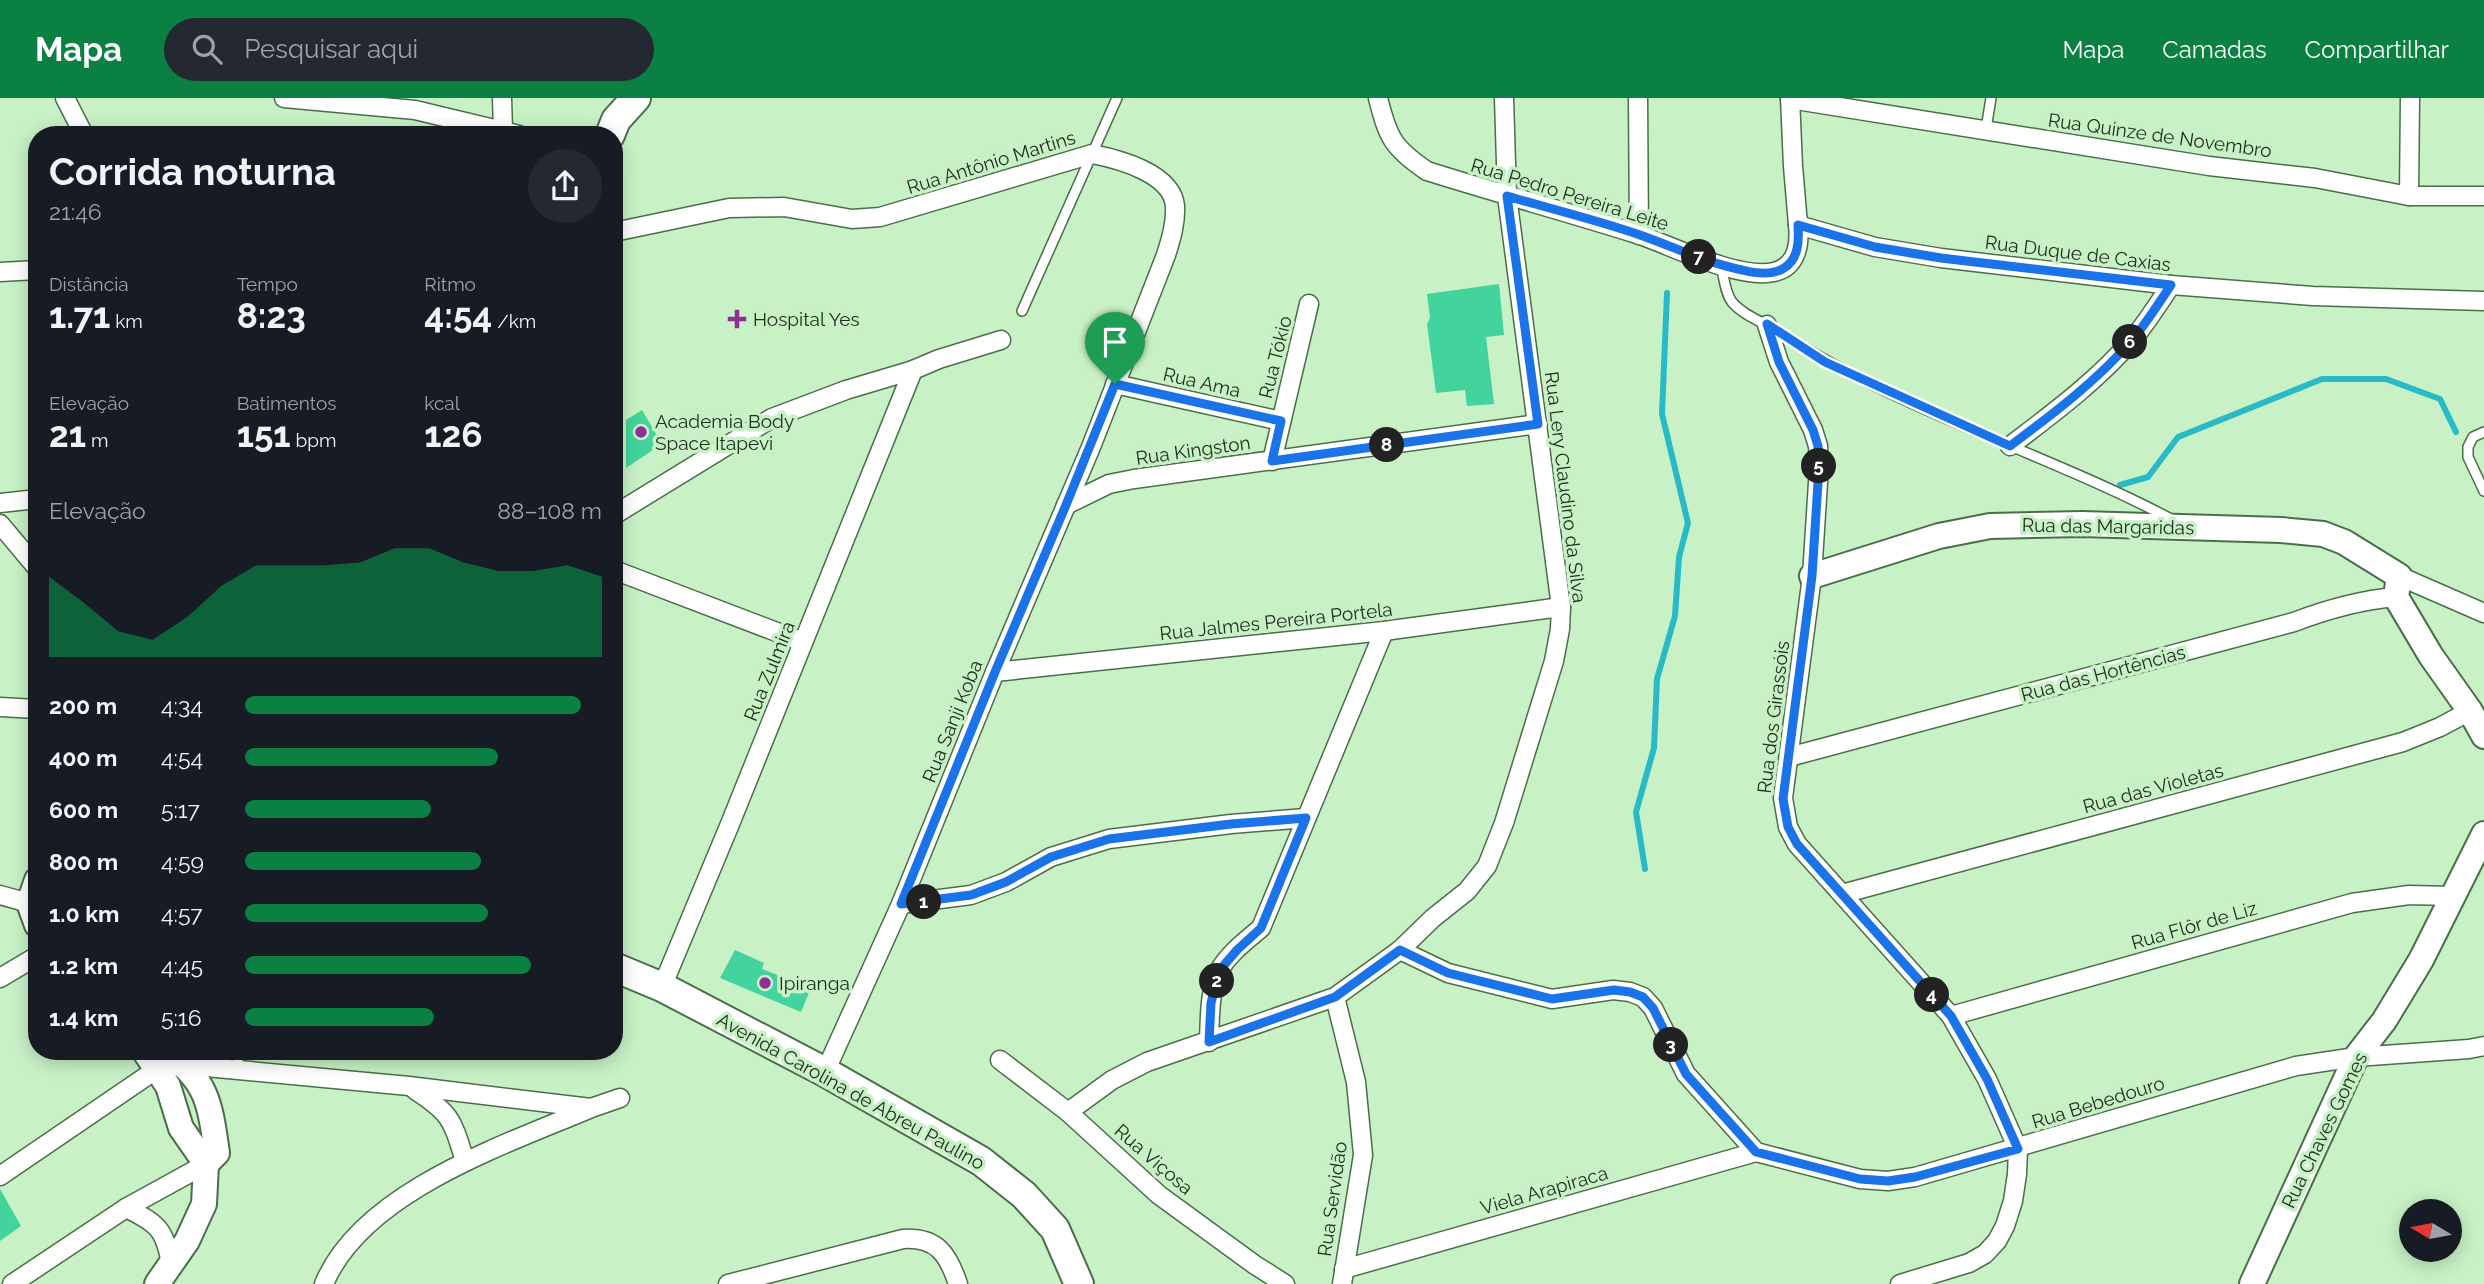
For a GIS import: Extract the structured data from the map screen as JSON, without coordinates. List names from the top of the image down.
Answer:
{
  "streets": {
    "main road": ["Avenida Carolina de Abreu Paulino"],
    "street": [
      "Rua Quinze de Novembro",
      "Rua Antônio Martins",
      "Rua Pedro Pereira Leite",
      "Rua Duque de Caxias",
      "Rua Tókio",
      "Rua Ama",
      "Rua Kingston",
      "Rua Lery Claudino da Silva",
      "Rua das Margaridas",
      "Rua Jalmes Pereira Portela",
      "Rua Zulmira",
      "Rua das Hortências",
      "Rua dos Girassóis",
      "Rua Sanji Koba",
      "Rua das Violetas",
      "Rua Flôr de Liz",
      "Rua Bebedouro",
      "Rua Chaves Gomes",
      "Rua Viçosa",
      "Viela Arapiraca",
      "Rua Servidão"
    ]
  },
  "crossings": [
    ["Rua Antônio Martins", "Rua Ama"],
    ["Rua Antônio Martins", "Rua Sanji Koba"],
    ["Rua Pedro Pereira Leite", "Rua Duque de Caxias"],
    ["Rua Pedro Pereira Leite", "Rua Lery Claudino da Silva"],
    ["Rua Tókio", "Rua Ama"],
    ["Rua Tókio", "Rua Kingston"],
    ["Rua Ama", "Rua Sanji Koba"],
    ["Rua Kingston", "Rua Lery Claudino da Silva"],
    ["Rua Kingston", "Rua Sanji Koba"],
    ["Rua Lery Claudino da Silva", "Rua Jalmes Pereira Portela"],
    ["Rua Lery Claudino da Silva", "Rua Viçosa"],
    ["Rua Lery Claudino da Silva", "Rua Servidão"],
    ["Rua das Margaridas", "Rua das Hortências"],
    ["Rua das Margaridas", "Rua dos Girassóis"],
    ["Rua Jalmes Pereira Portela", "Rua Sanji Koba"],
    ["Rua Zulmira", "Avenida Carolina de Abreu Paulino"],
    ["Rua das Hortências", "Rua dos Girassóis"],
    ["Rua dos Girassóis", "Rua das Violetas"],
    ["Rua dos Girassóis", "Rua Flôr de Liz"],
    ["Rua dos Girassóis", "Rua Bebedouro"],
    ["Rua Sanji Koba", "Avenida Carolina de Abreu Paulino"],
    ["Rua Flôr de Liz", "Rua Chaves Gomes"],
    ["Rua Bebedouro", "Rua Chaves Gomes"],
    ["Rua Bebedouro", "Viela Arapiraca"],
    ["Viela Arapiraca", "Rua Servidão"]
  ],
  "places": {
    "health": ["Hospital Yes"],
    "other": ["Academia Body Space Itapevi", "Ipiranga"]
  },
  "north": "left",
  "page": {
    "header": "Mapa",
    "search": "Pesquisar aqui",
    "nav": ["Mapa", "Camadas", "Compartilhar"],
    "heading": ["Corrida noturna", "21:46"],
    "pins": [
      "7",
      "6",
      "8",
      "5",
      "1",
      "2",
      "4",
      "3"
    ],
    "stats": [
      ["Distância", "1.71 km"],
      ["Tempo", "8:23"],
      ["Ritmo", "4:54 /km"],
      ["Elevação", "21 m"],
      ["Batimentos", "151 bpm"],
      ["kcal", "126"]
    ],
    "chart": ["Elevação", "88–108 m"],
    "list": [
      {
        "name": "200 m",
        "note": "4:34"
      },
      {
        "name": "400 m",
        "note": "4:54"
      },
      {
        "name": "600 m",
        "note": "5:17"
      },
      {
        "name": "800 m",
        "note": "4:59"
      },
      {
        "name": "1.0 km",
        "note": "4:57"
      },
      {
        "name": "1.2 km",
        "note": "4:45"
      },
      {
        "name": "1.4 km",
        "note": "5:16"
      }
    ]
  }
}
